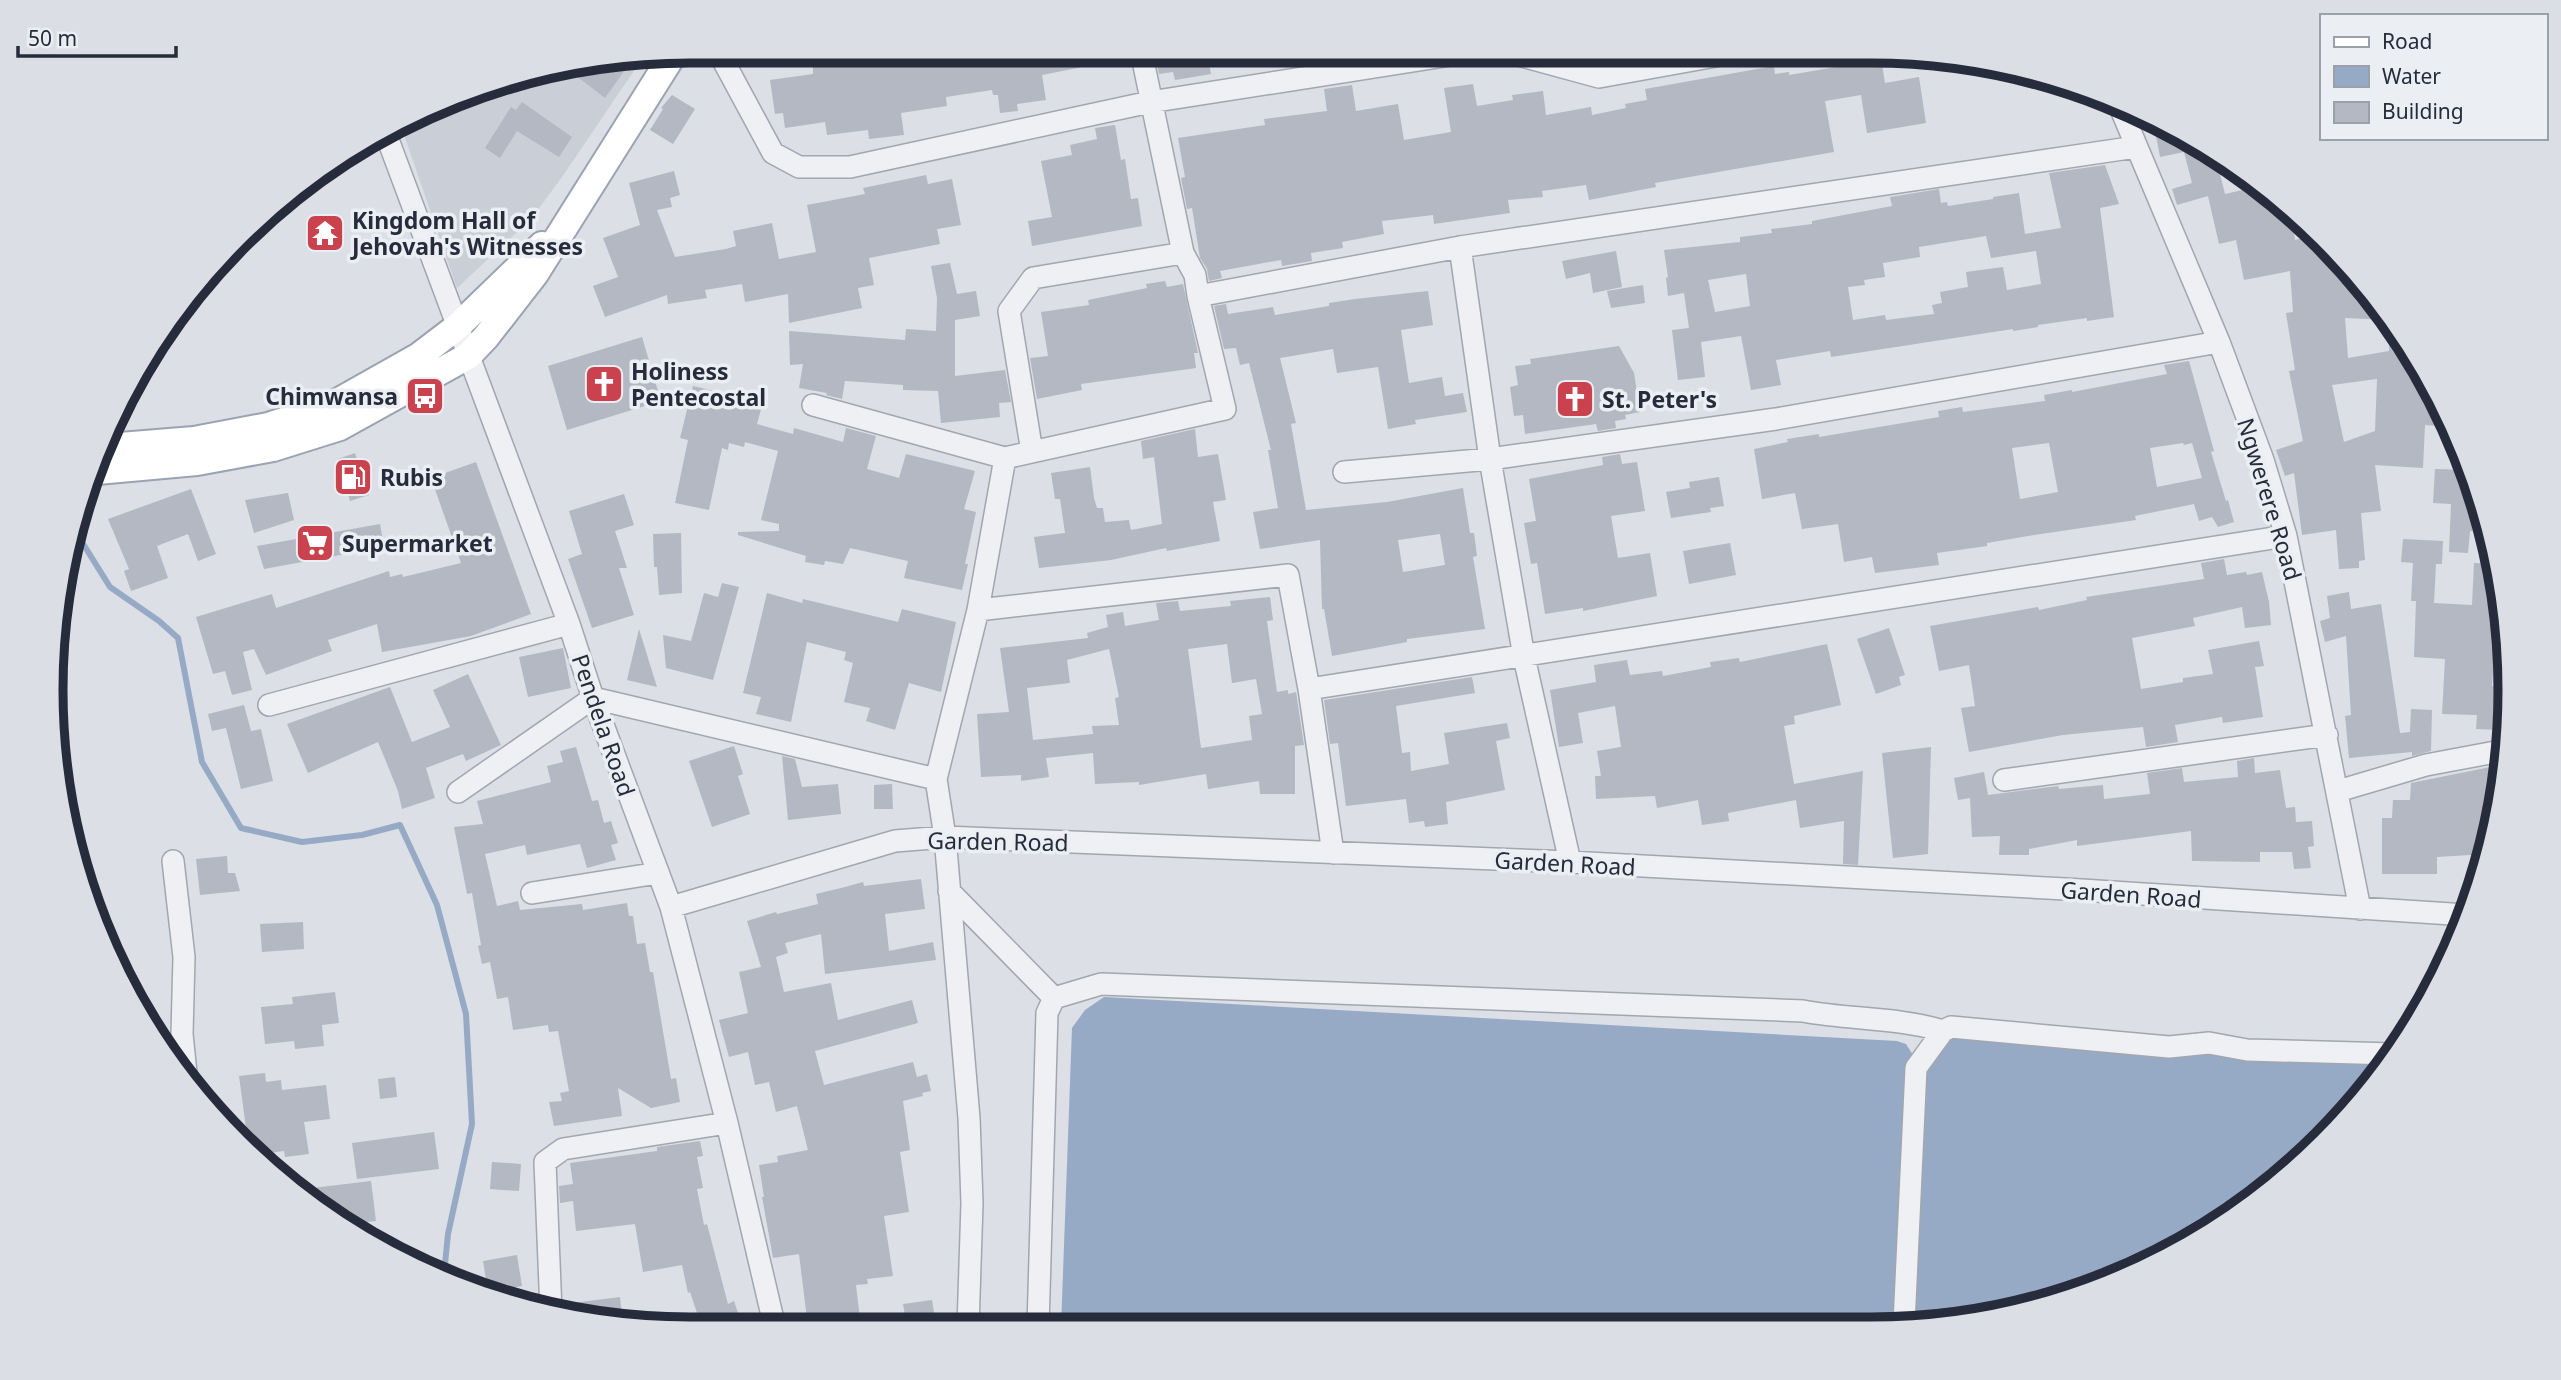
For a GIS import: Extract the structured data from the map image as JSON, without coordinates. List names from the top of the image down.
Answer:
{
  "streets": {
    "street": ["Ngwerere Road", "Pendela Road", "Garden Road"]
  },
  "crossings": [
    ["Ngwerere Road", "Garden Road"],
    ["Pendela Road", "Garden Road"]
  ],
  "places": {
    "temple": ["Kingdom Hall of Jehovah's Witnesses"],
    "church": ["Holiness Pentecostal", "St. Peter's"],
    "bus stop": ["Chimwansa"],
    "fuel station": ["Rubis"],
    "supermarket": ["Supermarket"]
  },
  "legend": ["Road", "Water", "Building"],
  "scale_bar": "50 m"
}
